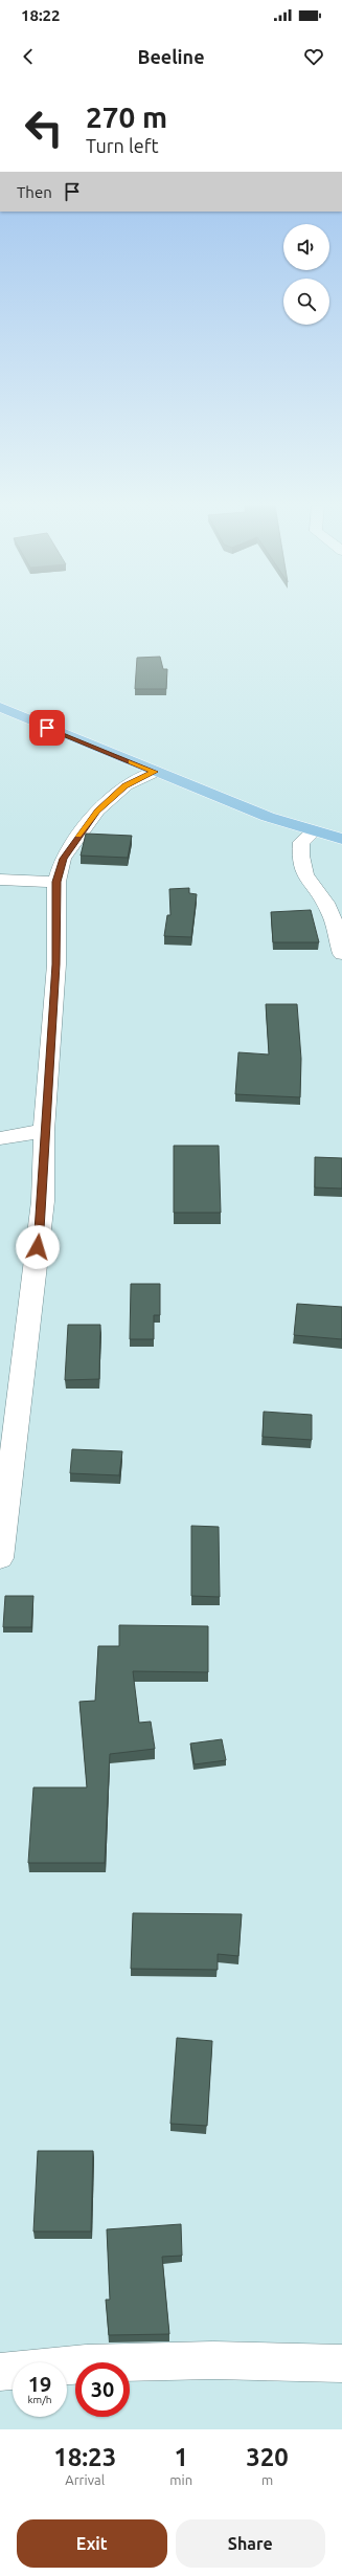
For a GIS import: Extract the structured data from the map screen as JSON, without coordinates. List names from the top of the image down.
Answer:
{
  "page": {
    "status": "18:22",
    "header": "Beeline",
    "turn": ["270 m", "Turn left"],
    "then": "Then",
    "speed": "19 km/h",
    "limit": "30",
    "eta": [
      "18:23",
      "Arrival",
      "1",
      "min",
      "320",
      "m"
    ],
    "buttons": ["Exit", "Share"]
  }
}
